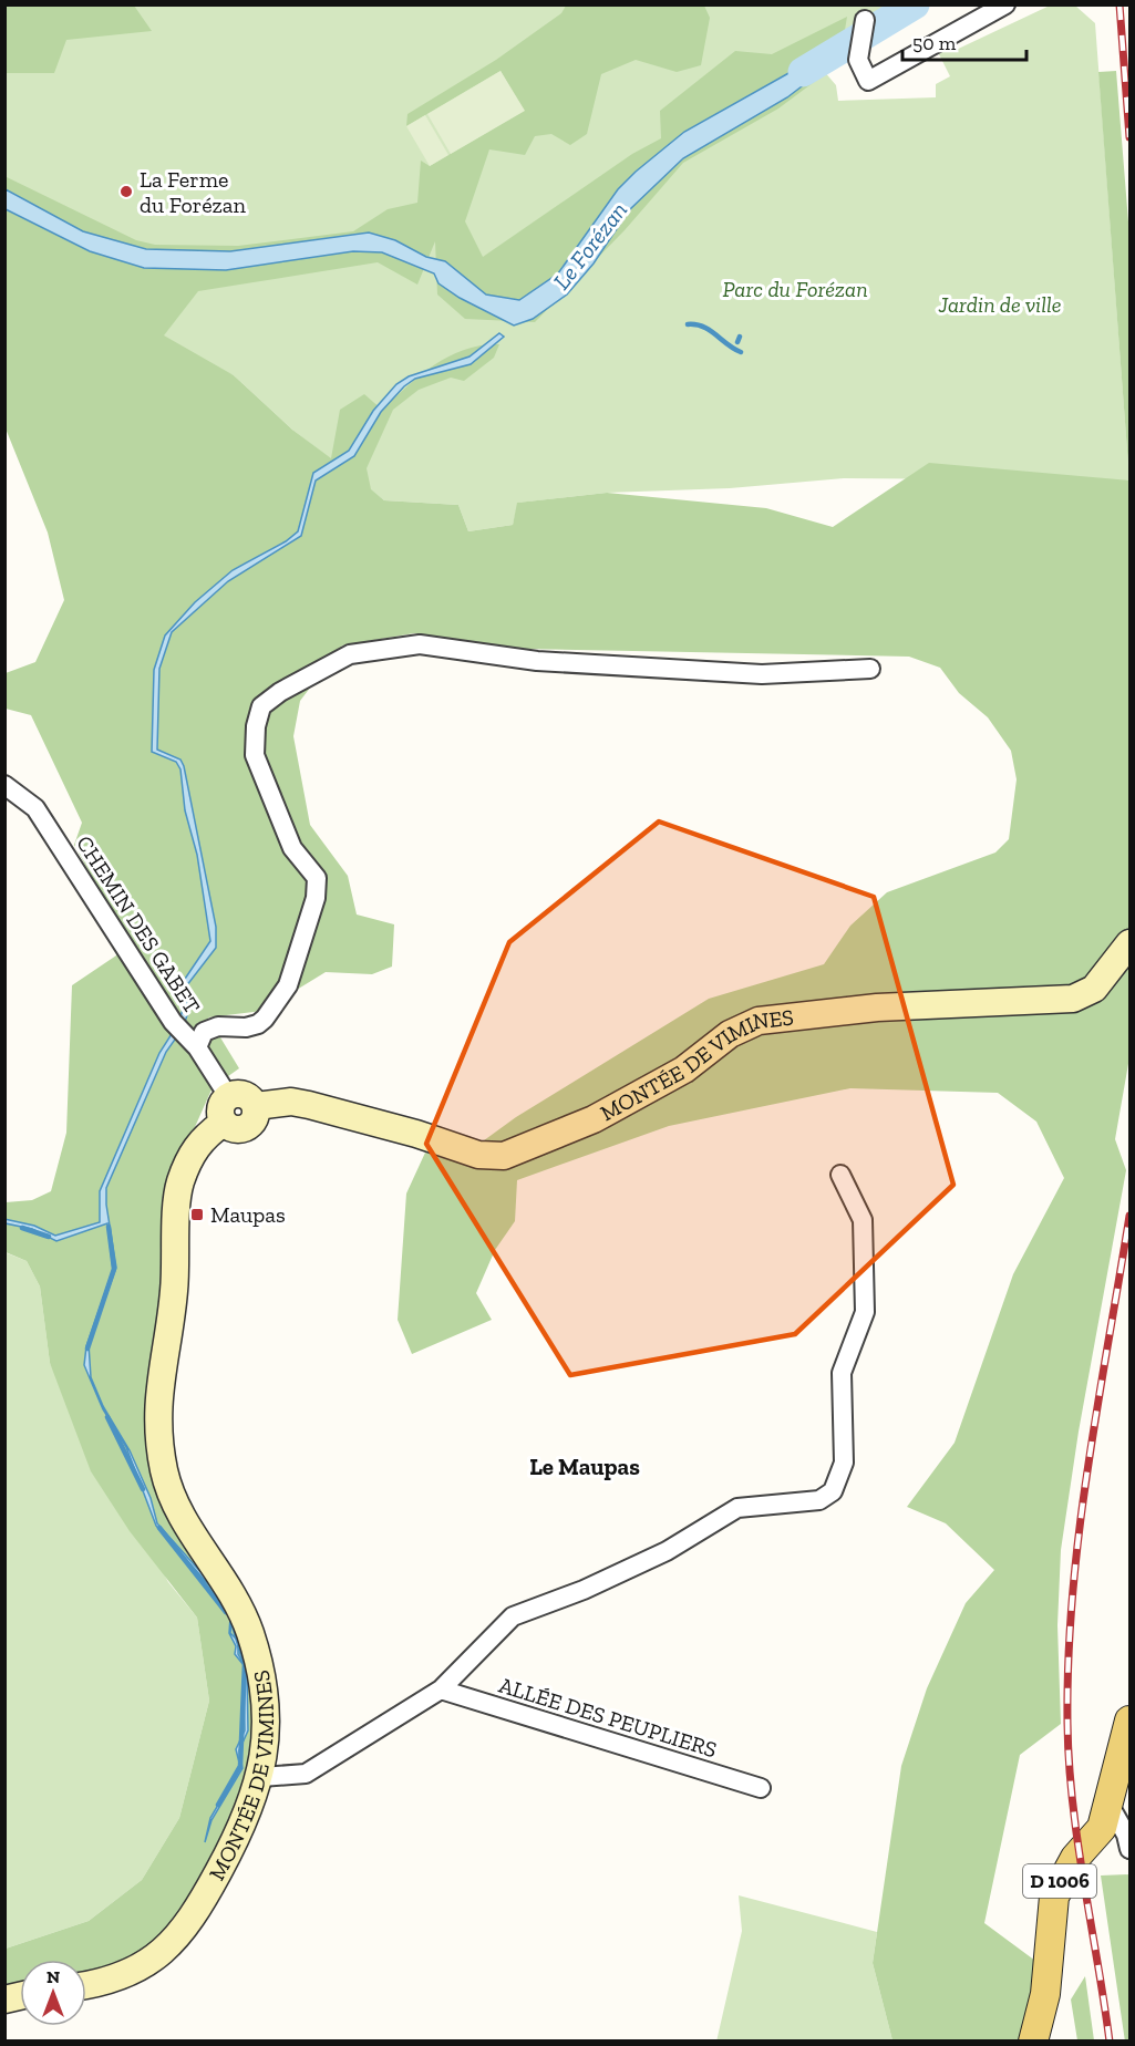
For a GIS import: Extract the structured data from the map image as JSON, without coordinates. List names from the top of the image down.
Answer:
{
  "streets": {
    "main road": ["D 1006"],
    "street": ["CHEMIN DES GABET", "MONTÉE DE VIMINES", "ALLÉE DES PEUPLIERS"]
  },
  "crossings": [
    ["CHEMIN DES GABET", "MONTÉE DE VIMINES"]
  ],
  "districts": ["Le Maupas"],
  "water": ["Le Forézan"],
  "parks": ["Parc du Forézan", "Jardin de ville"],
  "places": {
    "other": ["La Ferme du Forézan"],
    "transit": ["Maupas"]
  },
  "scale_bar": "50 m",
  "north": "top"
}
